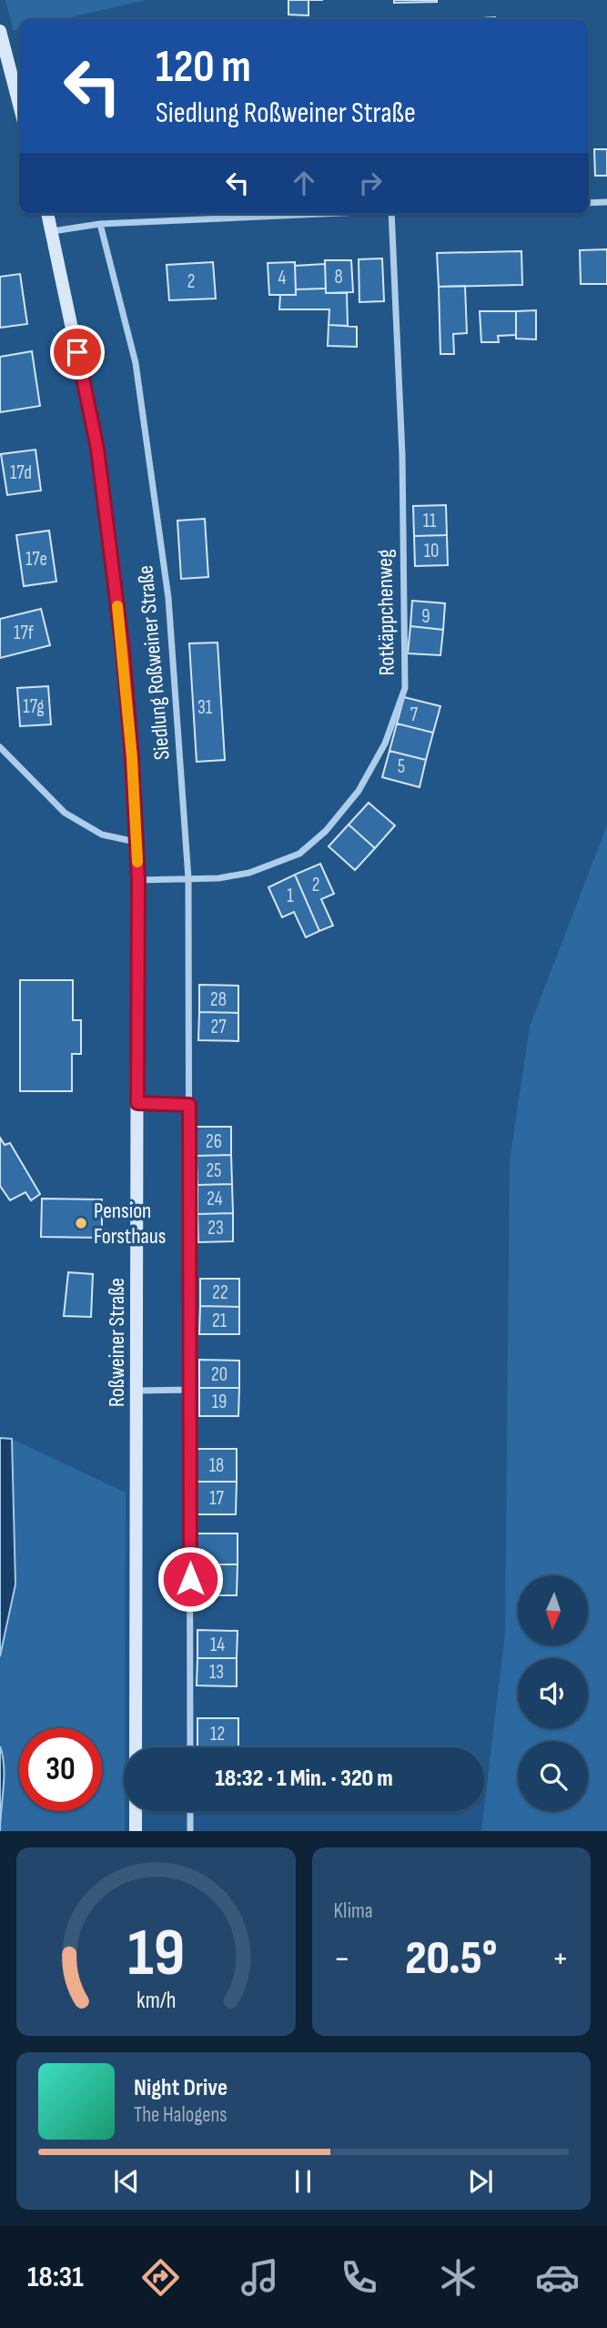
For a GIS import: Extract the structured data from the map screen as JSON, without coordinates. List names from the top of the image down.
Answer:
{
  "streets": {
    "main road": ["Roßweiner Straße"],
    "street": ["Rotkäppchenweg", "Siedlung Roßweiner Straße"]
  },
  "crossings": [
    ["Rotkäppchenweg", "Siedlung Roßweiner Straße"],
    ["Rotkäppchenweg", "Roßweiner Straße"]
  ],
  "places": ["Pension Forsthaus"],
  "house_numbers": [
    "8",
    "4",
    "2",
    "17d",
    "11",
    "10",
    "17e",
    "9",
    "17f",
    "17g",
    "31",
    "7",
    "5",
    "2",
    "1",
    "28",
    "27",
    "26",
    "25",
    "24",
    "23",
    "22",
    "21",
    "20",
    "19",
    "18",
    "17",
    "14",
    "13",
    "12"
  ],
  "north": "bottom",
  "page": {
    "turn": ["120 m", "Siedlung Roßweiner Straße"],
    "limit": "30",
    "trip": "18:32 · 1 Min. · 320 m",
    "tile": "Klima",
    "heat": ["−", "20.5°", "+"],
    "song": ["Night Drive", "The Halogens"],
    "tabs": "18:31",
    "gauge": ["19", "km/h"]
  }
}
